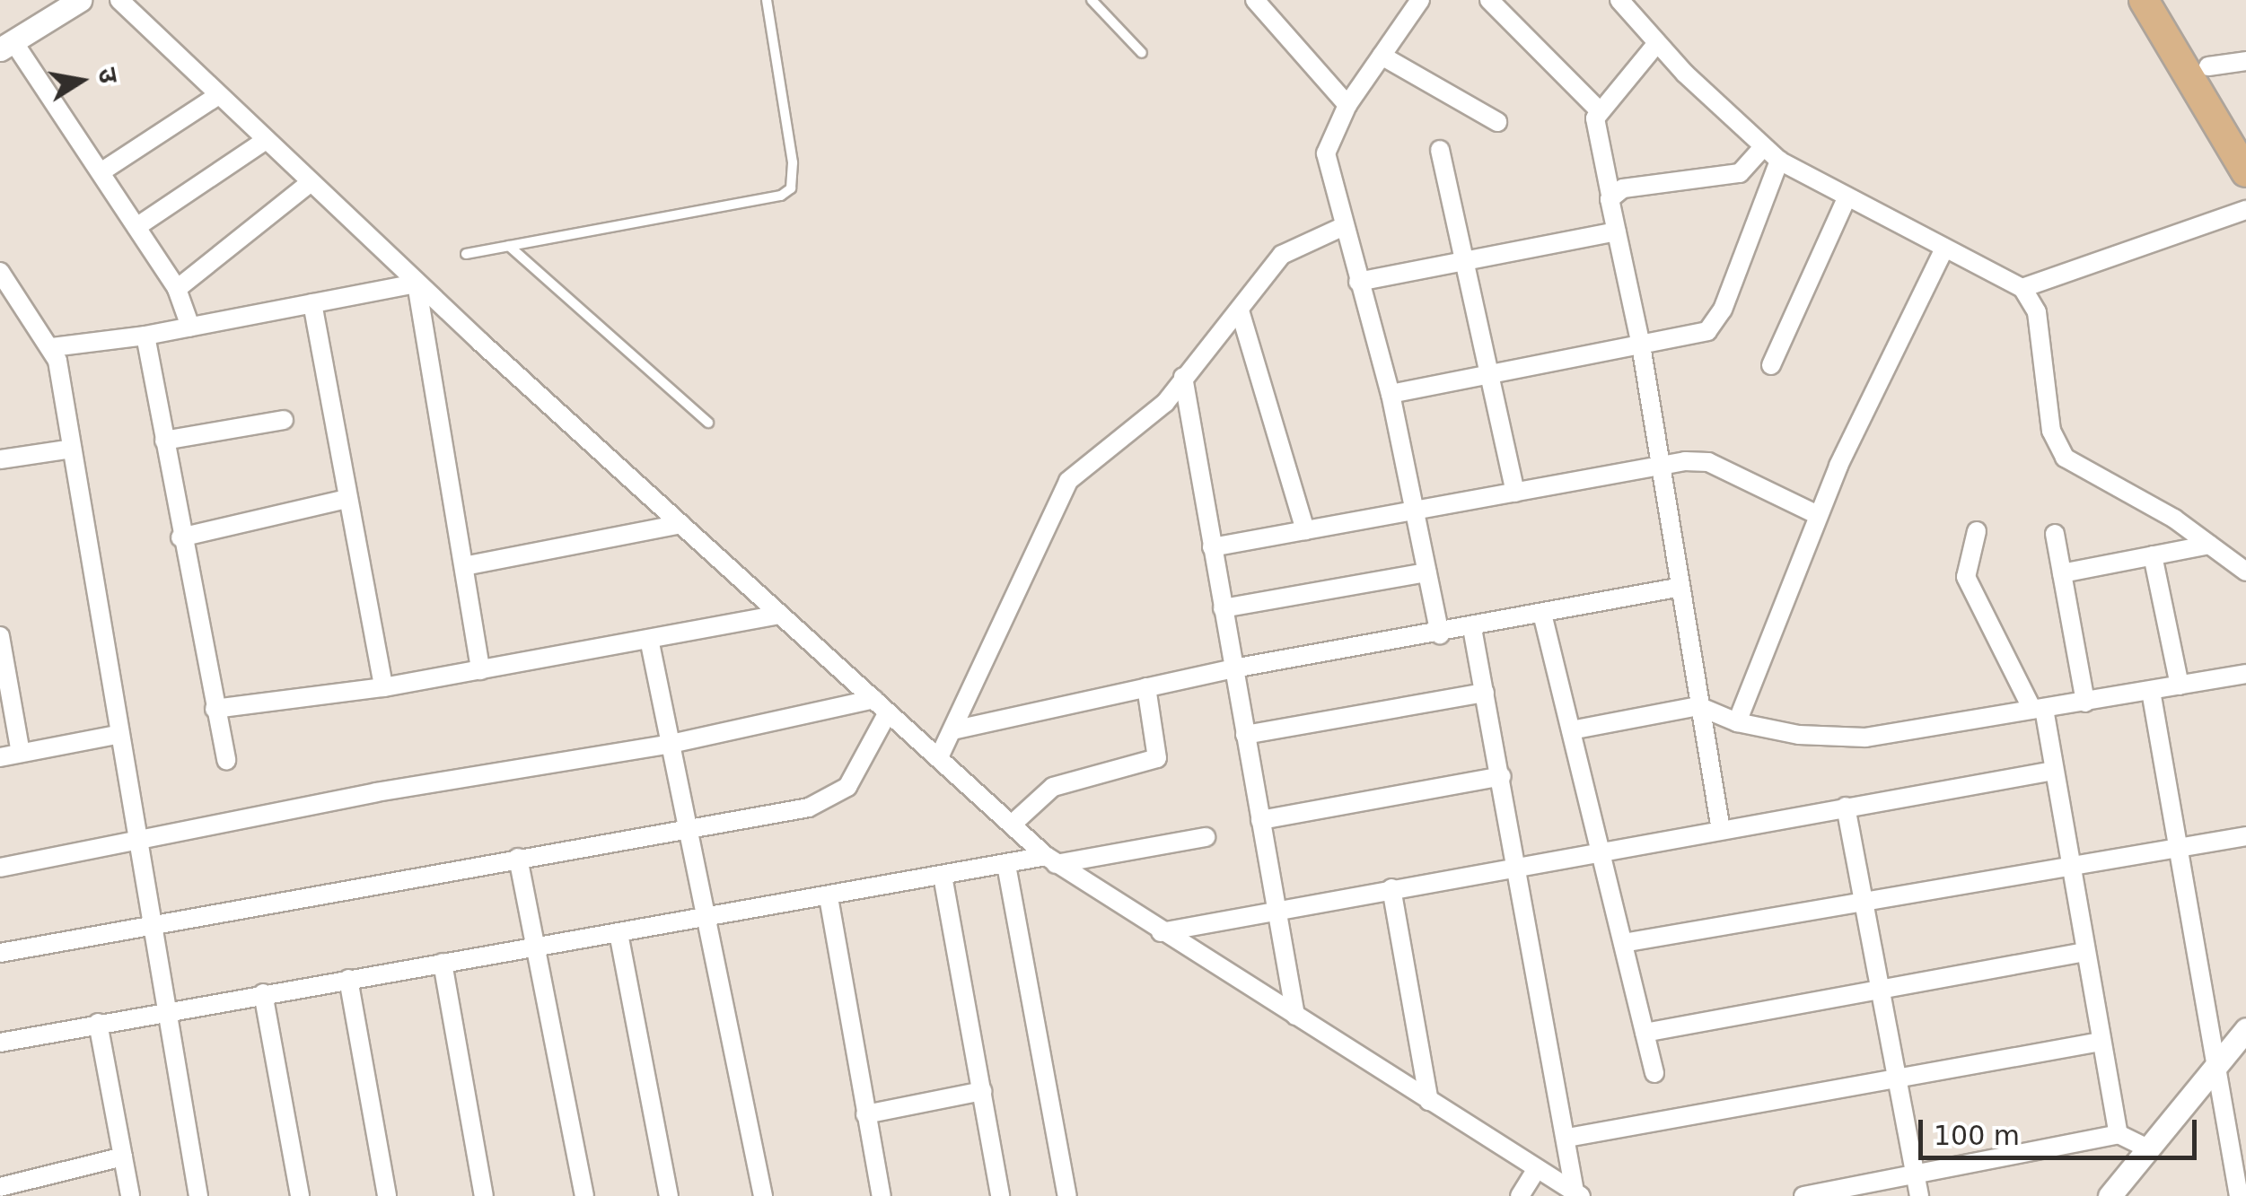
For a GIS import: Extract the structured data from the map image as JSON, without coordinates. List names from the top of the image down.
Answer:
{
  "scale_bar": "100 m",
  "north": "right"
}
